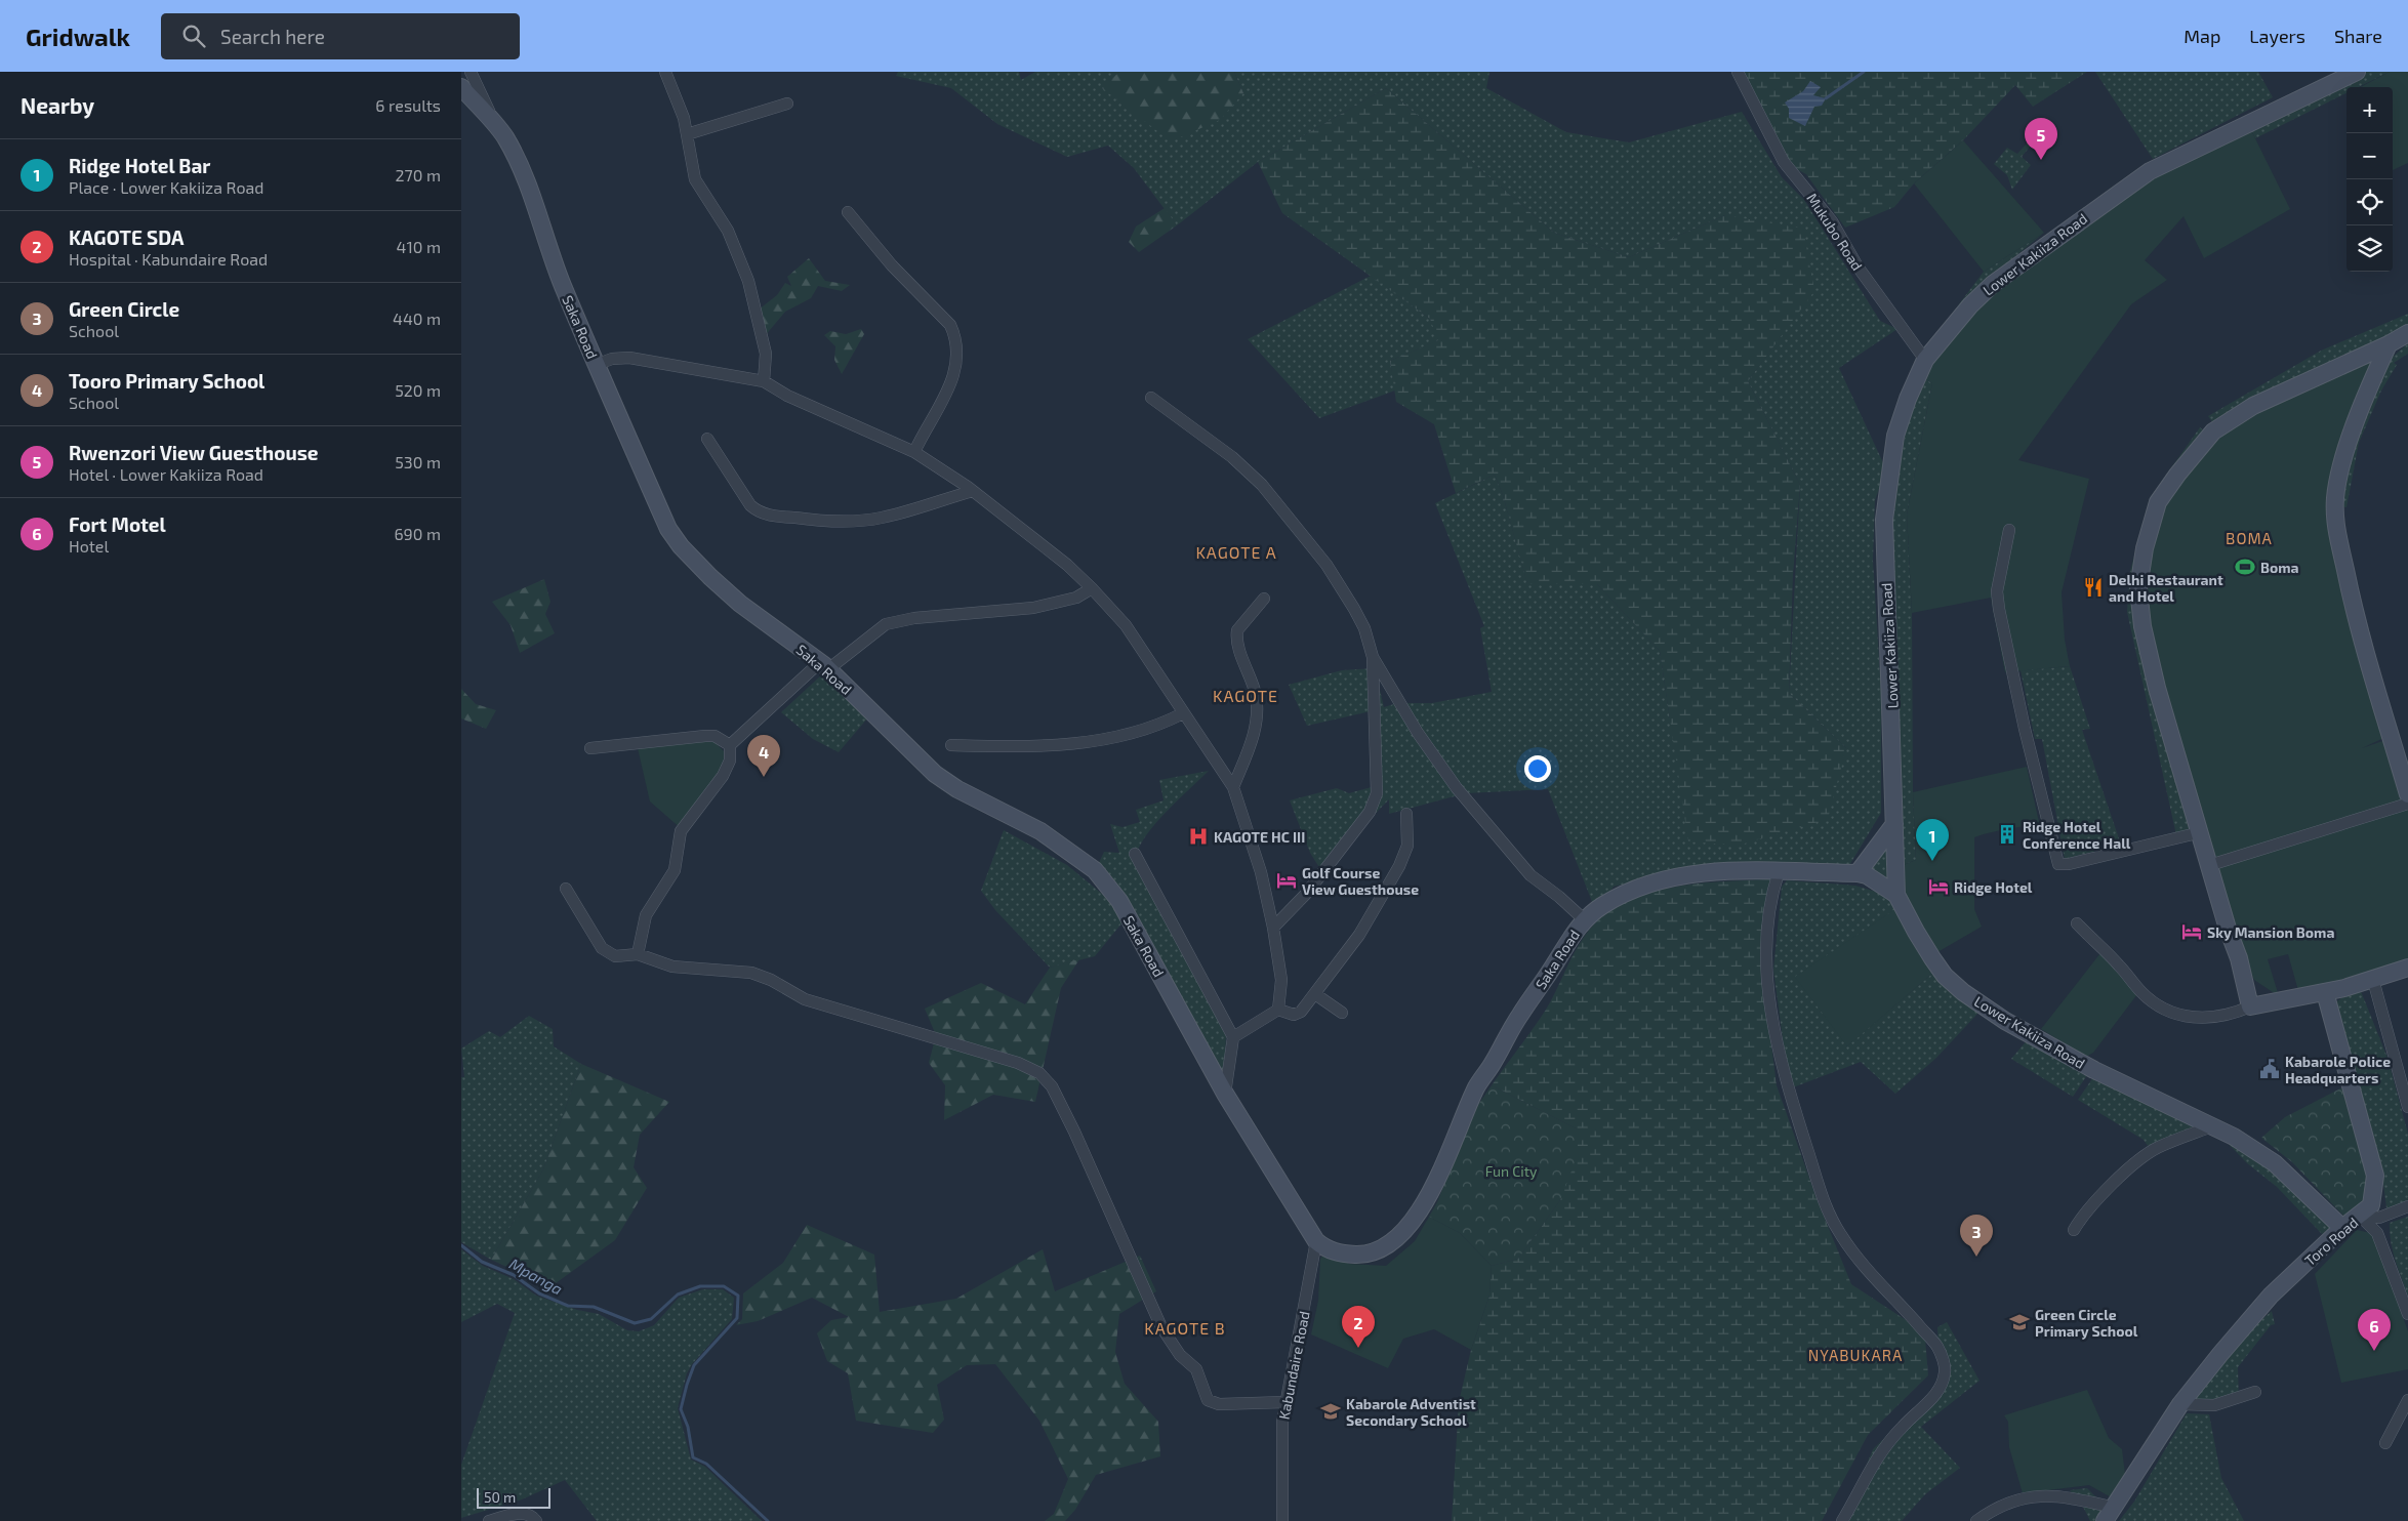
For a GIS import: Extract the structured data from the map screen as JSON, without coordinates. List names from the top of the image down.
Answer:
{
  "streets": {
    "main road": ["Lower Kakiiza Road", "Saka Road", "Toro Road"],
    "street": ["Mukubo Road", "Kabundaire Road"]
  },
  "crossings": [
    ["Mukubo Road", "Lower Kakiiza Road"],
    ["Lower Kakiiza Road", "Saka Road"],
    ["Lower Kakiiza Road", "Toro Road"],
    ["Saka Road", "Kabundaire Road"]
  ],
  "districts": [
    "BOMA",
    "KAGOTE A",
    "KAGOTE",
    "KAGOTE B",
    "NYABUKARA"
  ],
  "water": ["Mpanga"],
  "parks": ["Fun City"],
  "places": {
    "sports": ["Boma"],
    "restaurant": ["Delhi Restaurant and Hotel"],
    "building": ["Ridge Hotel Conference Hall"],
    "hospital": ["KAGOTE HC III"],
    "hotel": ["Golf Course View Guesthouse", "Ridge Hotel", "Sky Mansion Boma"],
    "public building": ["Kabarole Police Headquarters"],
    "school or university": ["Green Circle Primary School", "Kabarole Adventist Secondary School"]
  },
  "scale_bar": "50 m",
  "page": {
    "header": "Gridwalk",
    "search": "Search here",
    "nav": ["Map", "Layers", "Share"],
    "heading": ["Nearby", "6 results"],
    "map_buttons": ["+", "−"],
    "pins": [
      "5",
      "4",
      "1",
      "3",
      "2",
      "6"
    ],
    "list": [
      {
        "mark": "1",
        "name": "Ridge Hotel Bar",
        "note": "Place · Lower Kakiiza Road",
        "value": "270 m"
      },
      {
        "mark": "2",
        "name": "KAGOTE SDA",
        "note": "Hospital · Kabundaire Road",
        "value": "410 m"
      },
      {
        "mark": "3",
        "name": "Green Circle",
        "note": "School",
        "value": "440 m"
      },
      {
        "mark": "4",
        "name": "Tooro Primary School",
        "note": "School",
        "value": "520 m"
      },
      {
        "mark": "5",
        "name": "Rwenzori View Guesthouse",
        "note": "Hotel · Lower Kakiiza Road",
        "value": "530 m"
      },
      {
        "mark": "6",
        "name": "Fort Motel",
        "note": "Hotel",
        "value": "690 m"
      }
    ],
    "scale": "50 m"
  }
}
